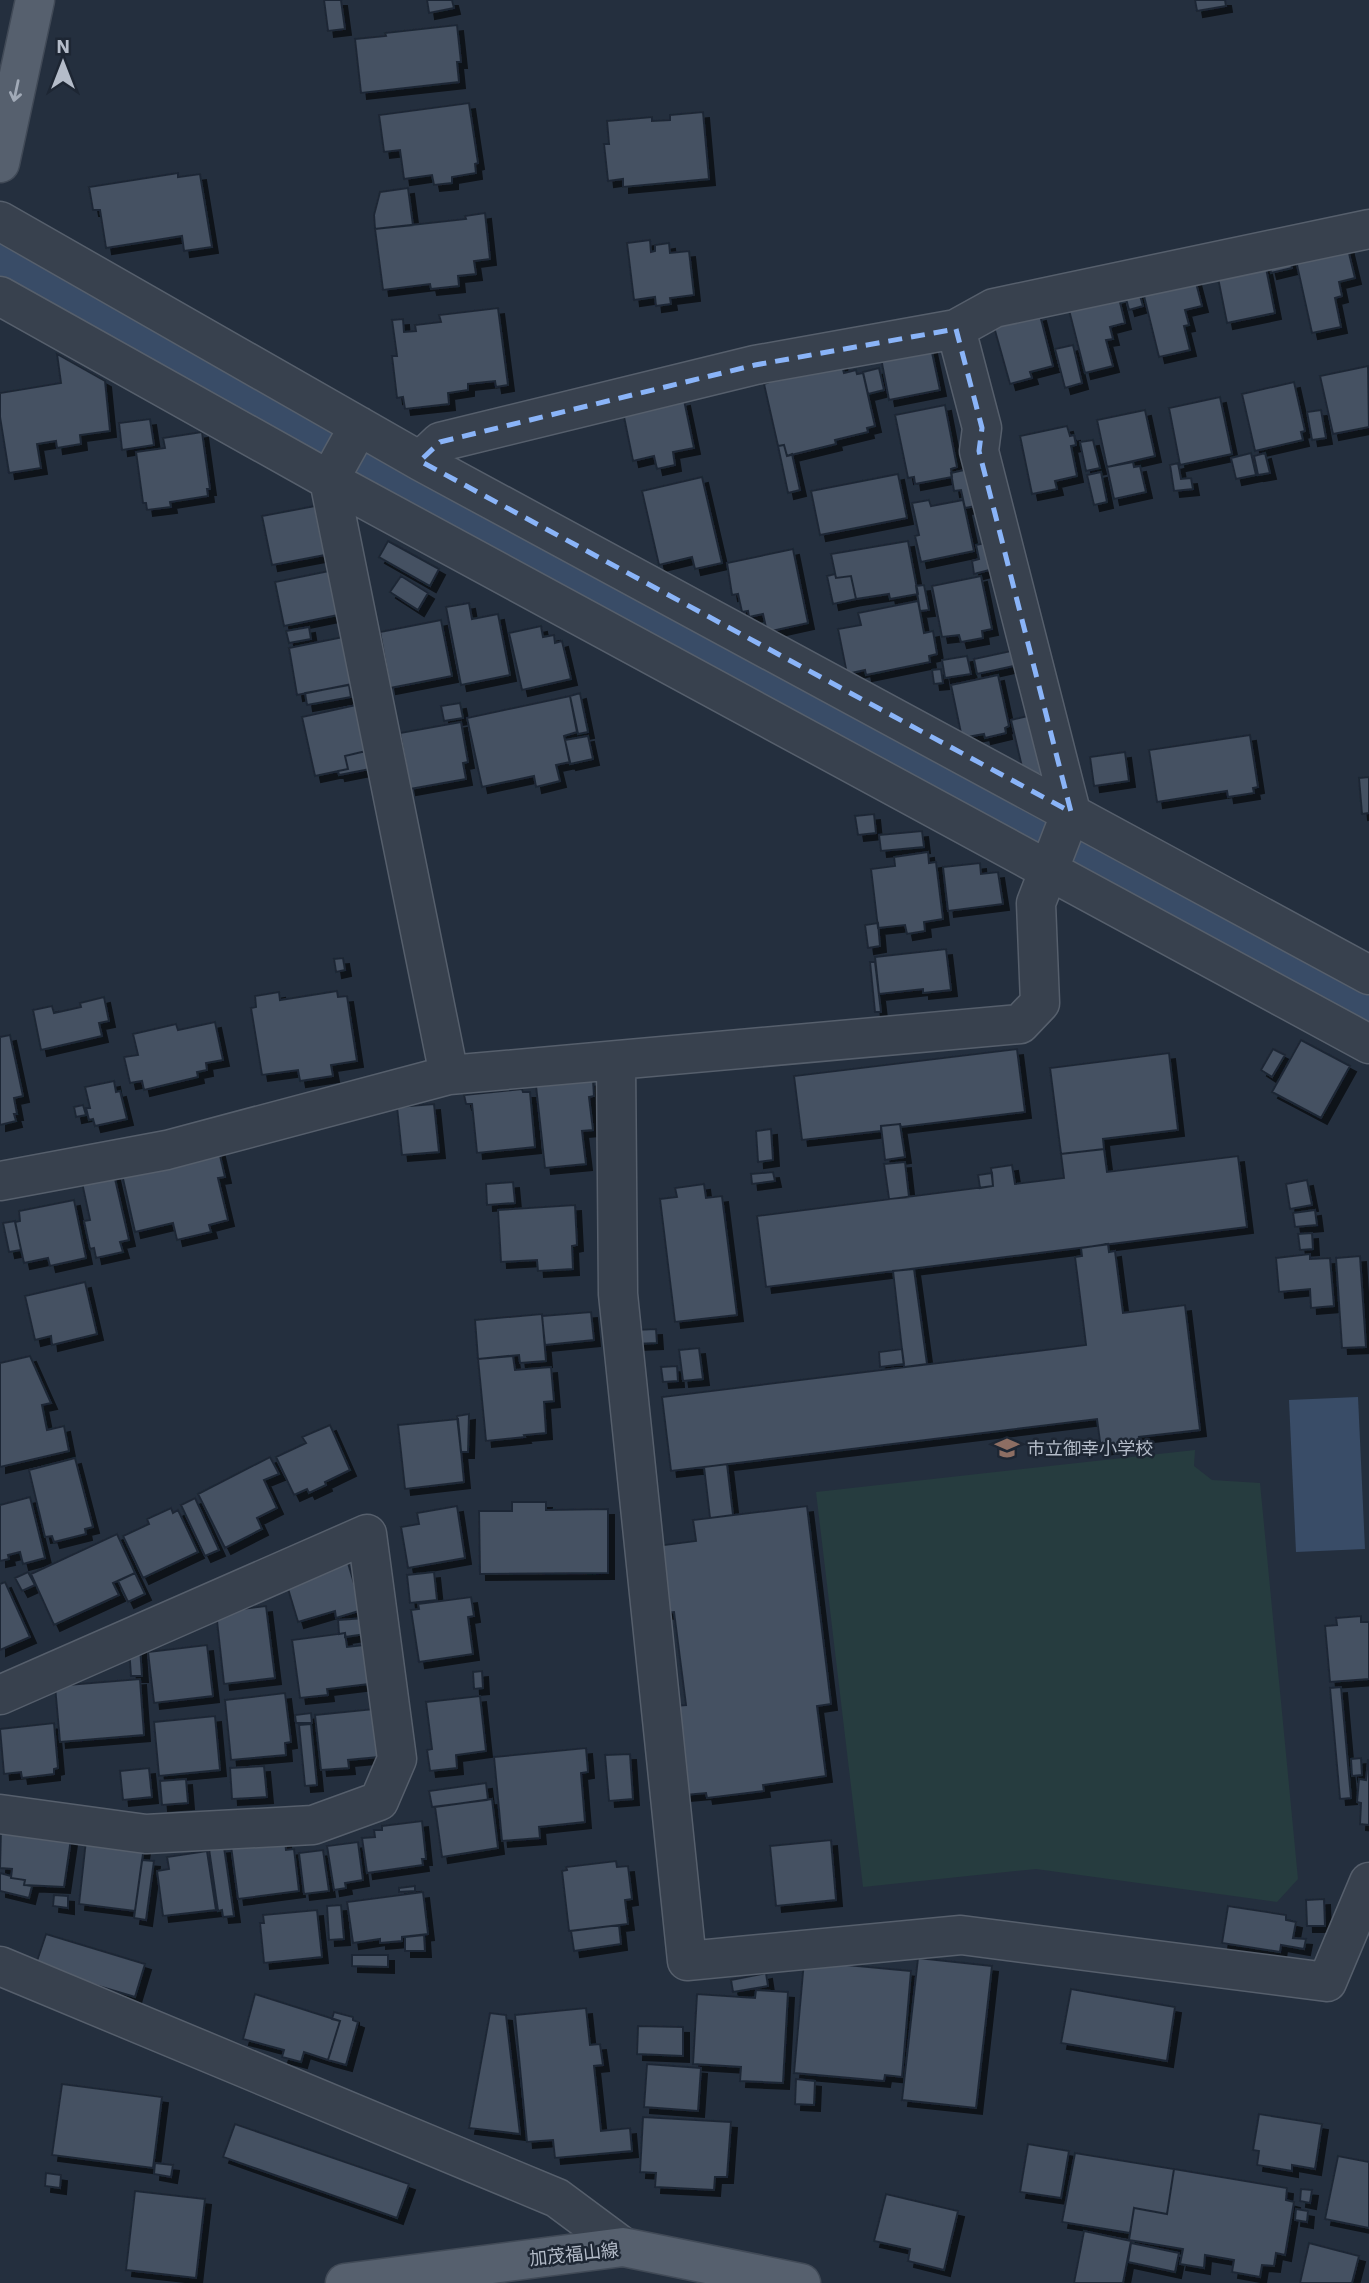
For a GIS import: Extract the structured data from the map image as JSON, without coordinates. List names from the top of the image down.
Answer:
{
  "streets": {
    "main road": ["加茂福山線"]
  },
  "places": {
    "school or university": ["市立御幸小学校"]
  },
  "north": "top"
}
